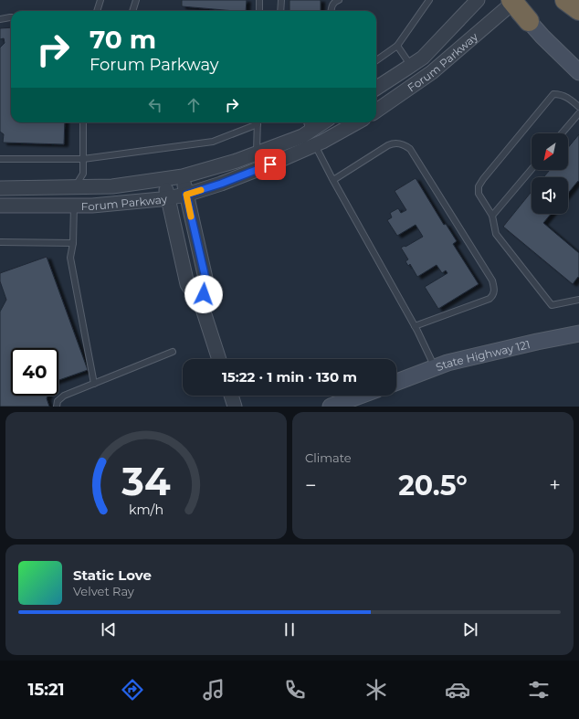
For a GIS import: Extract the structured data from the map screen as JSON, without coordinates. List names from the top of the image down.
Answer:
{
  "streets": {
    "main road": ["State Highway 121"],
    "street": ["Forum Parkway"]
  },
  "north": "bottom left",
  "page": {
    "turn": ["70 m", "Forum Parkway"],
    "limit": "40",
    "trip": "15:22 · 1 min · 130 m",
    "tile": "Climate",
    "heat": ["−", "20.5°", "+"],
    "song": ["Static Love", "Velvet Ray"],
    "tabs": "15:21",
    "gauge": ["34", "km/h"]
  }
}
